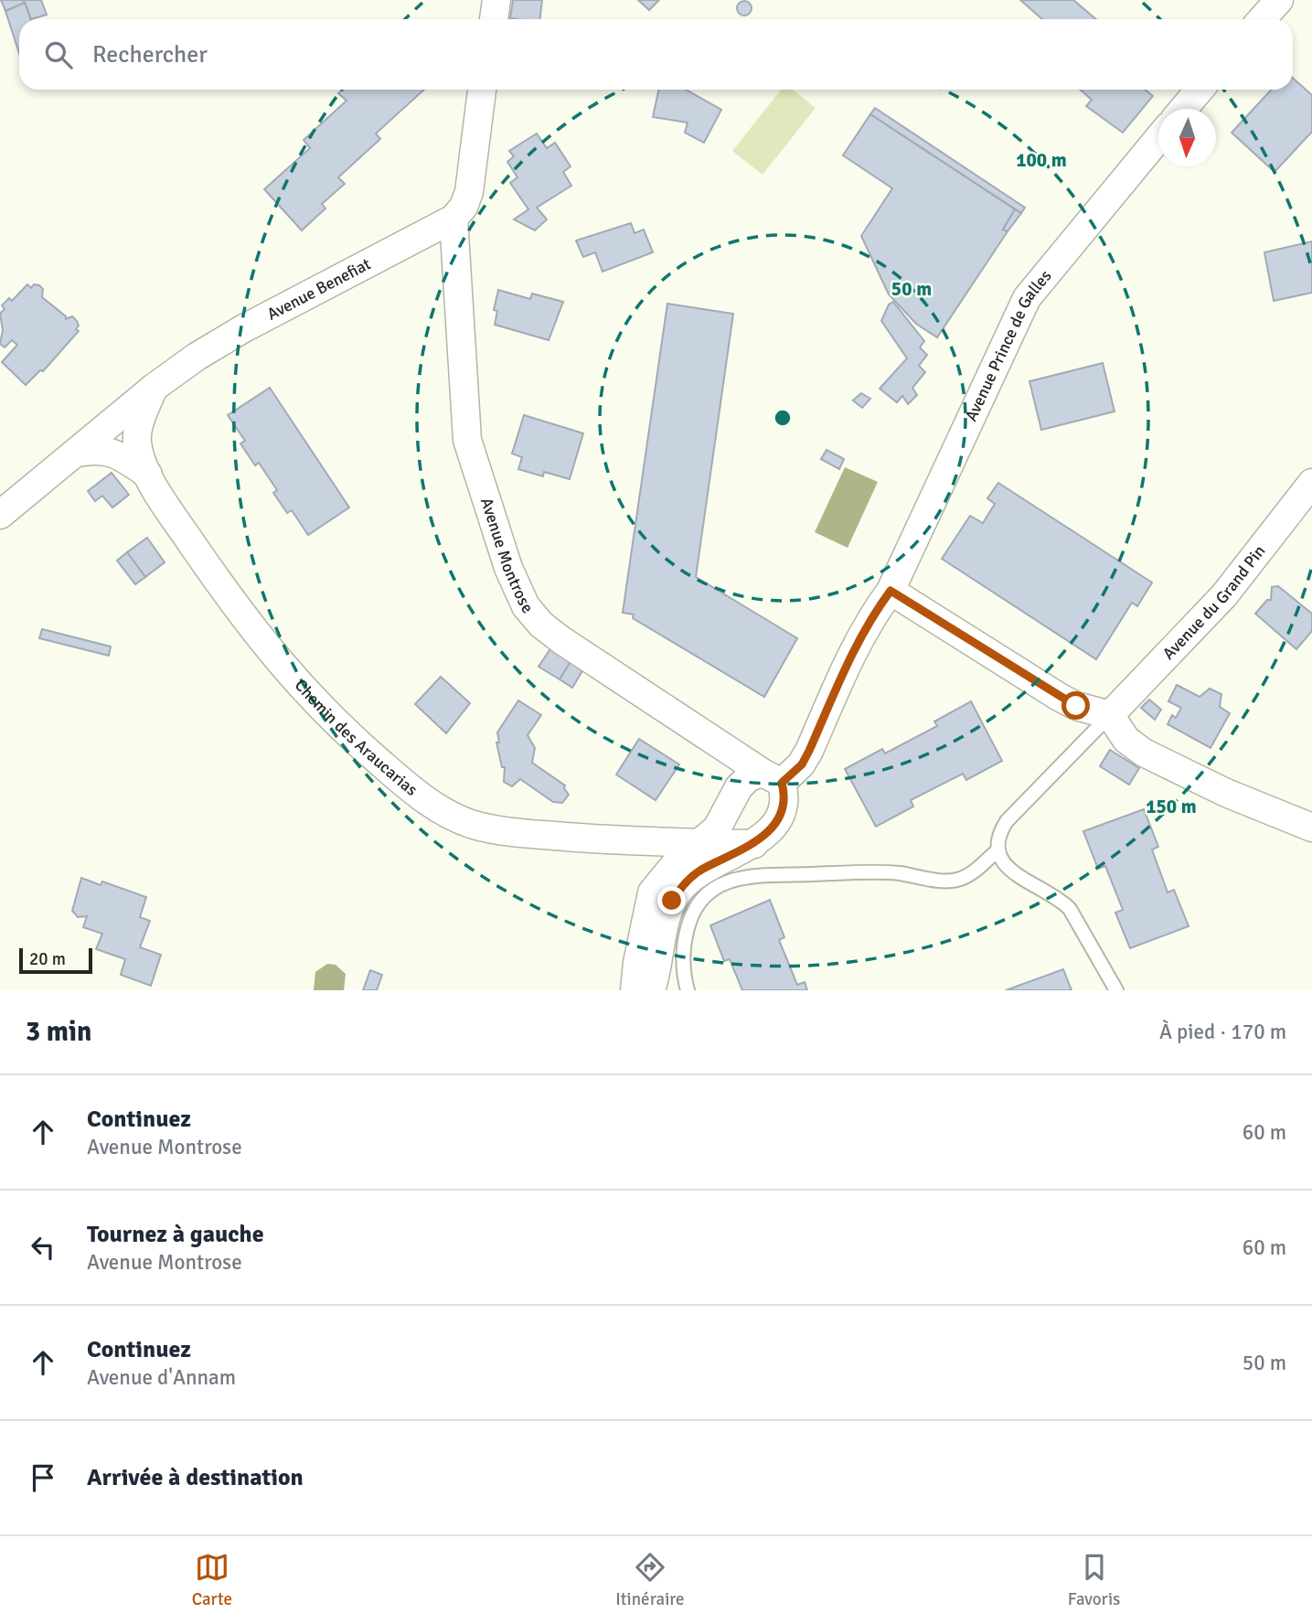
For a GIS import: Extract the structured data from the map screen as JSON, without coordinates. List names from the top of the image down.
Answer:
{
  "streets": {
    "street": [
      "Avenue Benefiat",
      "Avenue Prince de Galles",
      "Avenue Montrose",
      "Avenue du Grand Pin",
      "Chemin des Araucarias"
    ]
  },
  "crossings": [
    ["Avenue Benefiat", "Avenue Montrose"],
    ["Avenue Benefiat", "Chemin des Araucarias"]
  ],
  "scale_bar": "20 m",
  "north": "bottom",
  "page": {
    "search": "Rechercher",
    "scale": "20 m",
    "heading": ["3 min", "À pied · 170 m"],
    "list": [
      ["Continuez", "Avenue Montrose", "60 m"],
      ["Tournez à gauche", "Avenue Montrose", "60 m"],
      ["Continuez", "Avenue d'Annam", "50 m"],
      "Arrivée à destination"
    ],
    "nav": ["Carte", "Itinéraire", "Favoris"]
  },
  "rings": ["100 m", "50 m", "150 m"]
}
